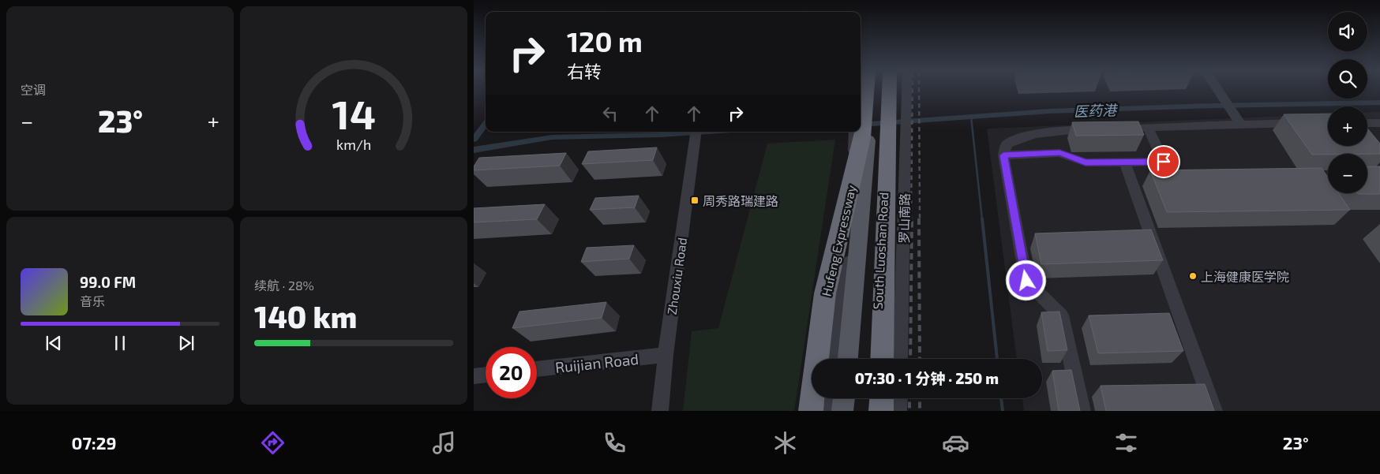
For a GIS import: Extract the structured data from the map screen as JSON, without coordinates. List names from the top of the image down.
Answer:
{
  "streets": {
    "highway": ["Hufeng Expressway"],
    "main road": ["South Luoshan Road"],
    "street": ["罗山南路", "Zhouxiu Road", "Ruijian Road"]
  },
  "crossings": [
    ["Zhouxiu Road", "Ruijian Road"]
  ],
  "water": ["医药港"],
  "places": {
    "transit": ["周秀路瑞建路"],
    "other": ["上海健康医学院"]
  },
  "page": {
    "tile": [
      "空调",
      ["续航 · 28%", "140 km"]
    ],
    "map_buttons": ["+", "−"],
    "turn": ["120 m", "右转"],
    "heat": ["−", "23°", "+"],
    "song": ["99.0 FM", "音乐"],
    "limit": "20",
    "trip": "07:30 · 1 分钟 · 250 m",
    "tabs": ["07:29", "23°"],
    "gauge": ["14", "km/h"]
  }
}
